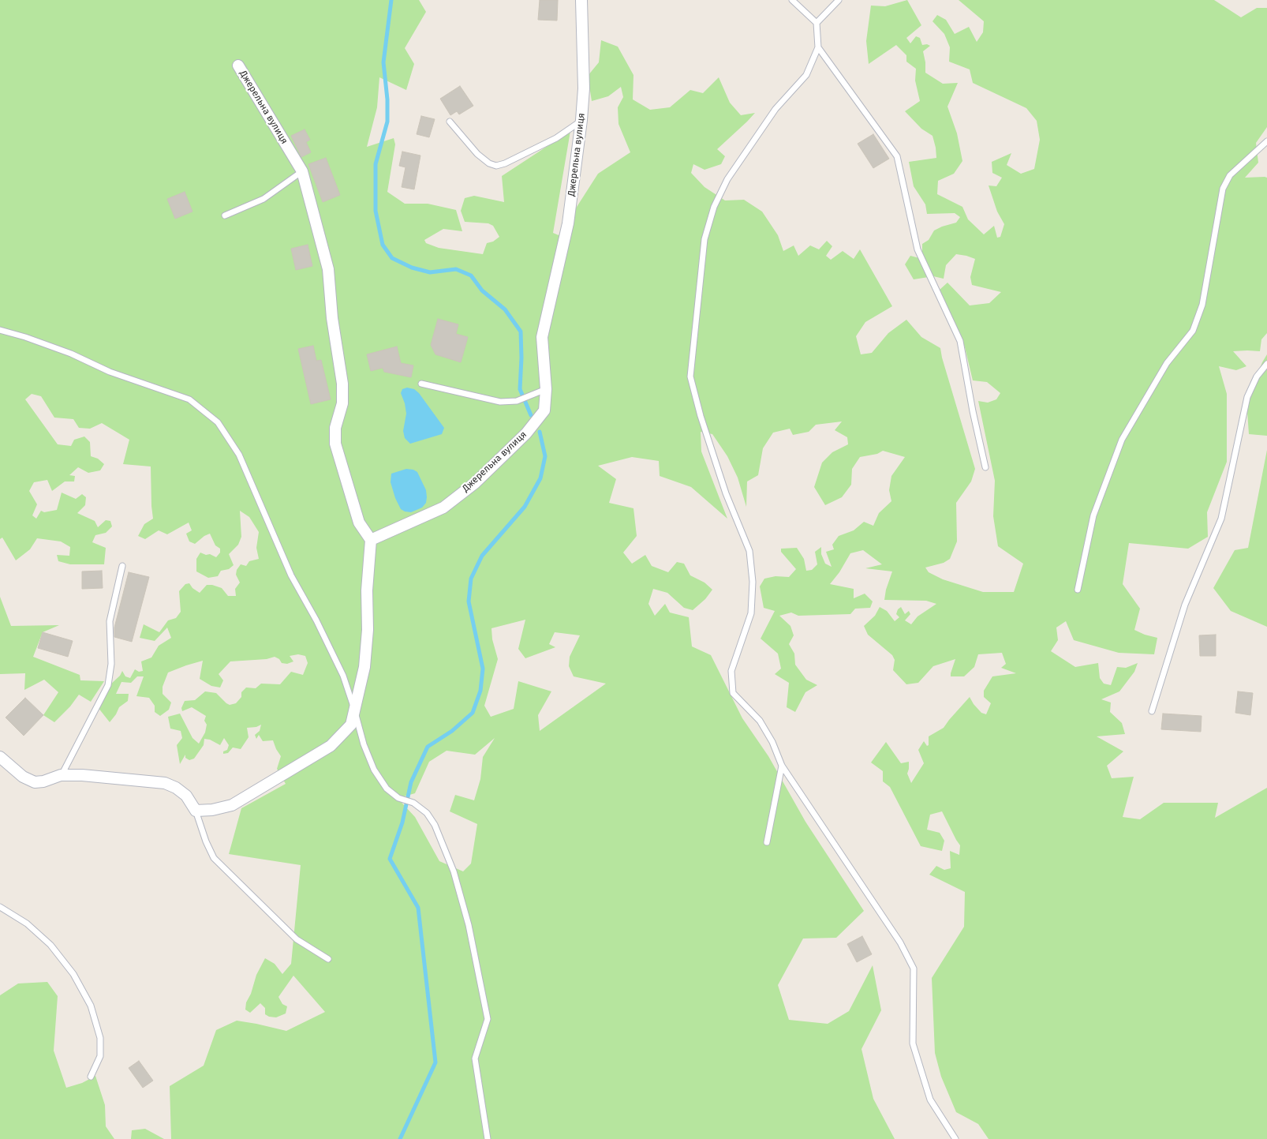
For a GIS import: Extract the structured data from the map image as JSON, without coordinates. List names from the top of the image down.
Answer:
{
  "streets": {
    "street": ["Джерельна вулиця"]
  }
}
